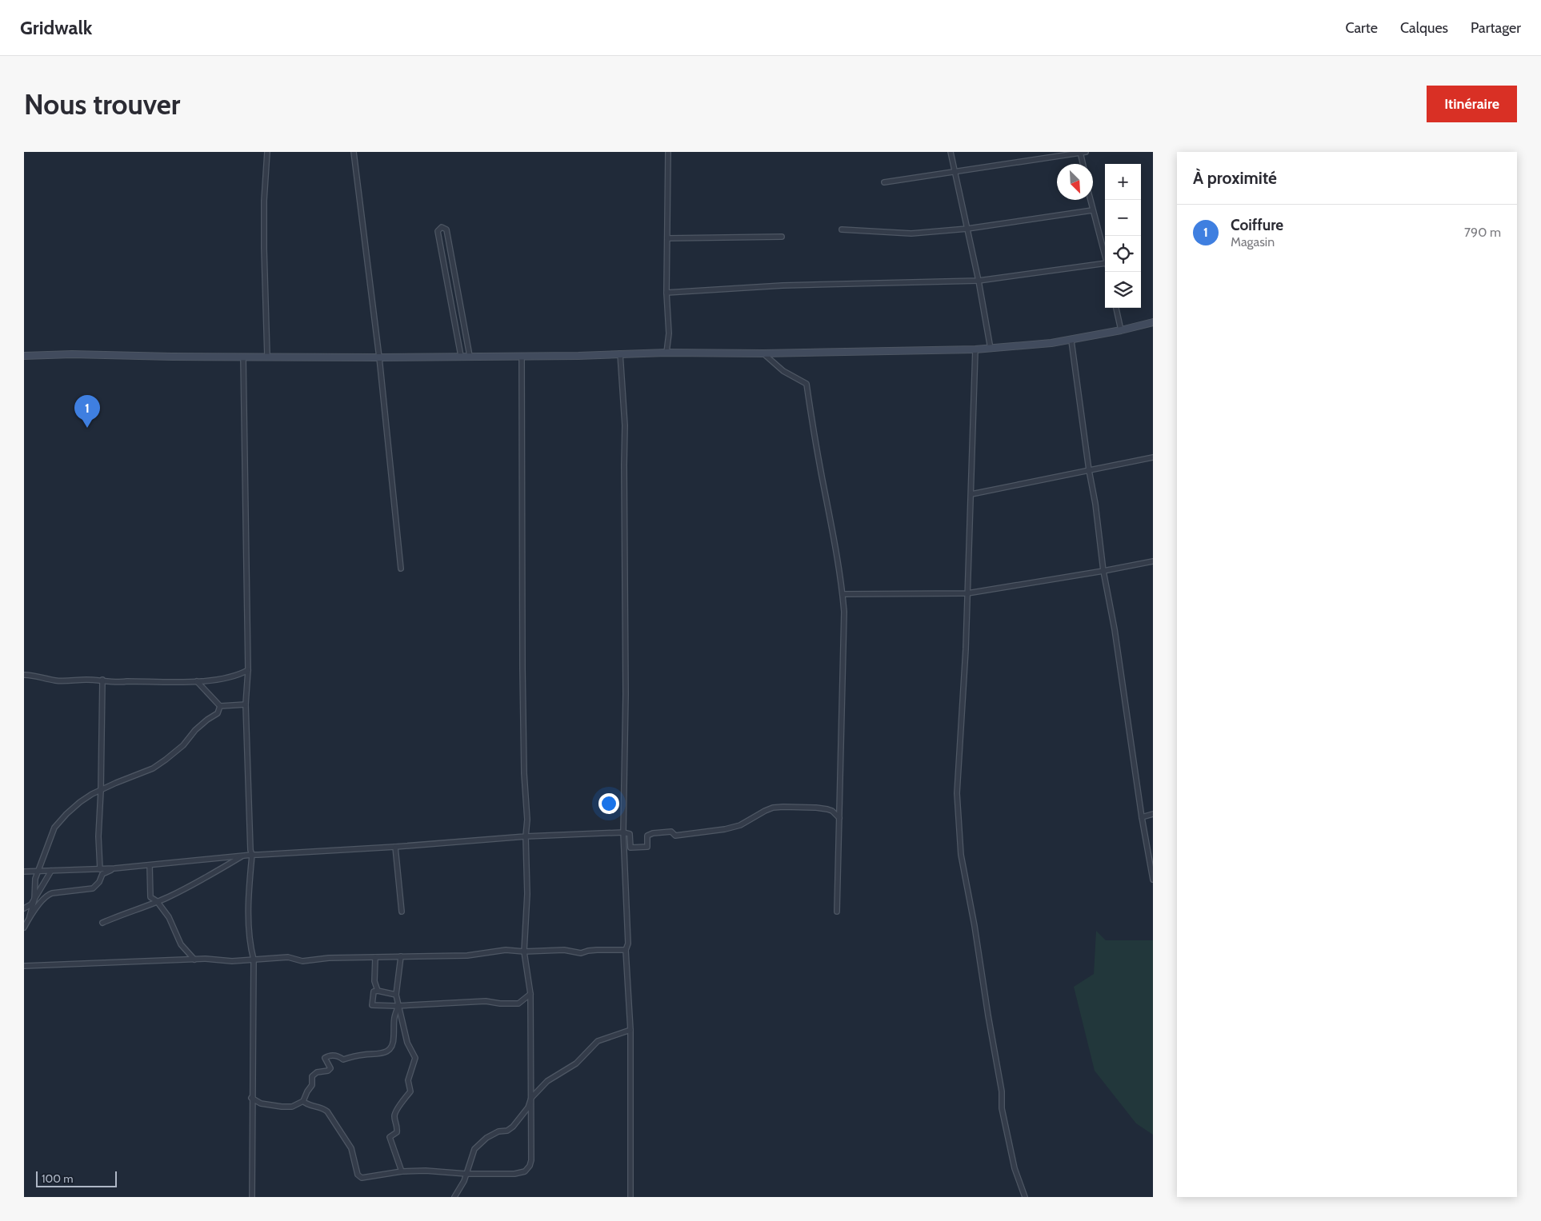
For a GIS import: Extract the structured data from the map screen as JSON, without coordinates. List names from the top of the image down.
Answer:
{
  "scale_bar": "100 m",
  "north": "bottom right",
  "page": {
    "header": "Gridwalk",
    "nav": ["Carte", "Calques", "Partager"],
    "buttons": "Itinéraire",
    "title": "Nous trouver",
    "heading": "À proximité",
    "map_buttons": ["+", "−"],
    "list": [
      {
        "mark": "1",
        "name": "Coiffure",
        "note": "Magasin",
        "value": "790 m"
      }
    ],
    "pins": "1",
    "scale": "100 m"
  }
}
